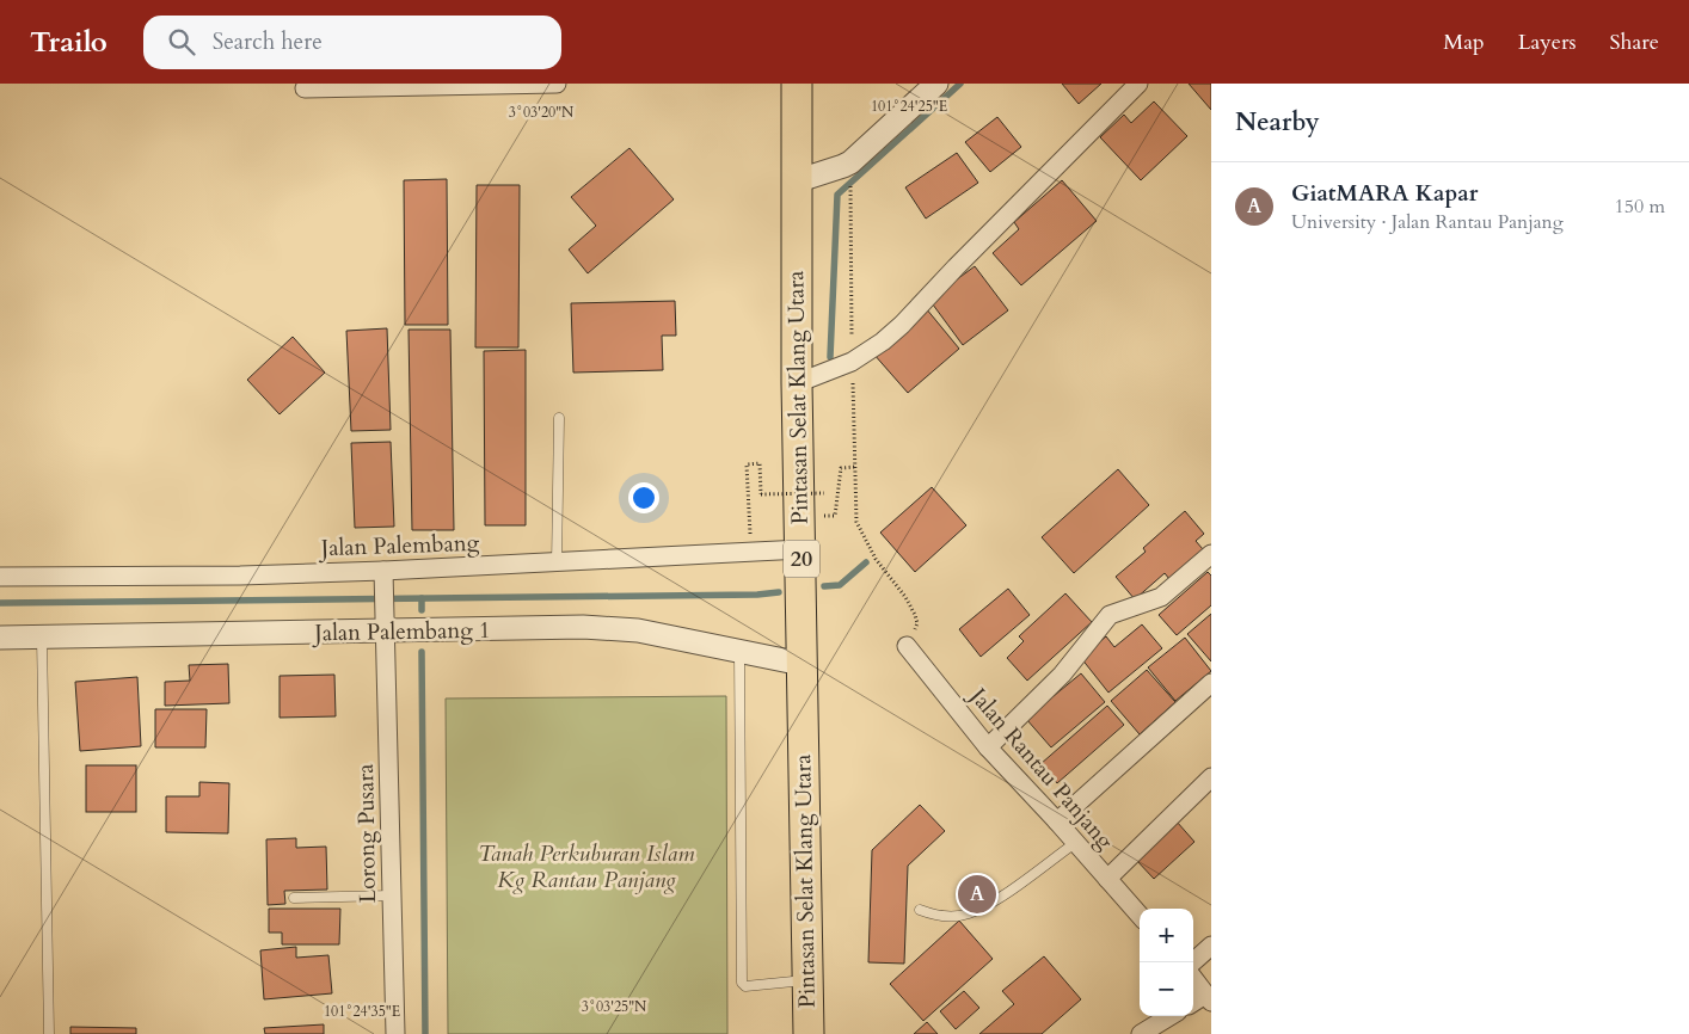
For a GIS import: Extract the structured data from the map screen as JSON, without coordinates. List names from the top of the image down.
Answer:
{
  "streets": {
    "highway": ["Pintasan Selat Klang Utara", "20"],
    "street": [
      "Jalan Palembang",
      "Jalan Palembang 1",
      "Jalan Rantau Panjang",
      "Lorong Pusara"
    ]
  },
  "crossings": [
    ["Pintasan Selat Klang Utara", "Jalan Palembang"],
    ["Pintasan Selat Klang Utara", "Jalan Palembang 1"],
    ["Jalan Palembang", "Lorong Pusara"],
    ["Jalan Palembang 1", "Lorong Pusara"]
  ],
  "parks": ["Tanah Perkuburan Islam Kg Rantau Panjang"],
  "page": {
    "header": "Trailo",
    "search": "Search here",
    "nav": ["Map", "Layers", "Share"],
    "heading": "Nearby",
    "list": [
      {
        "mark": "A",
        "name": "GiatMARA Kapar",
        "note": "University · Jalan Rantau Panjang",
        "value": "150 m"
      }
    ],
    "pins": "A",
    "map_buttons": ["+", "−"]
  },
  "coordinates": [
    "101°24'25\"E",
    "3°03'20\"N",
    "3°03'25\"N",
    "101°24'35\"E"
  ]
}
